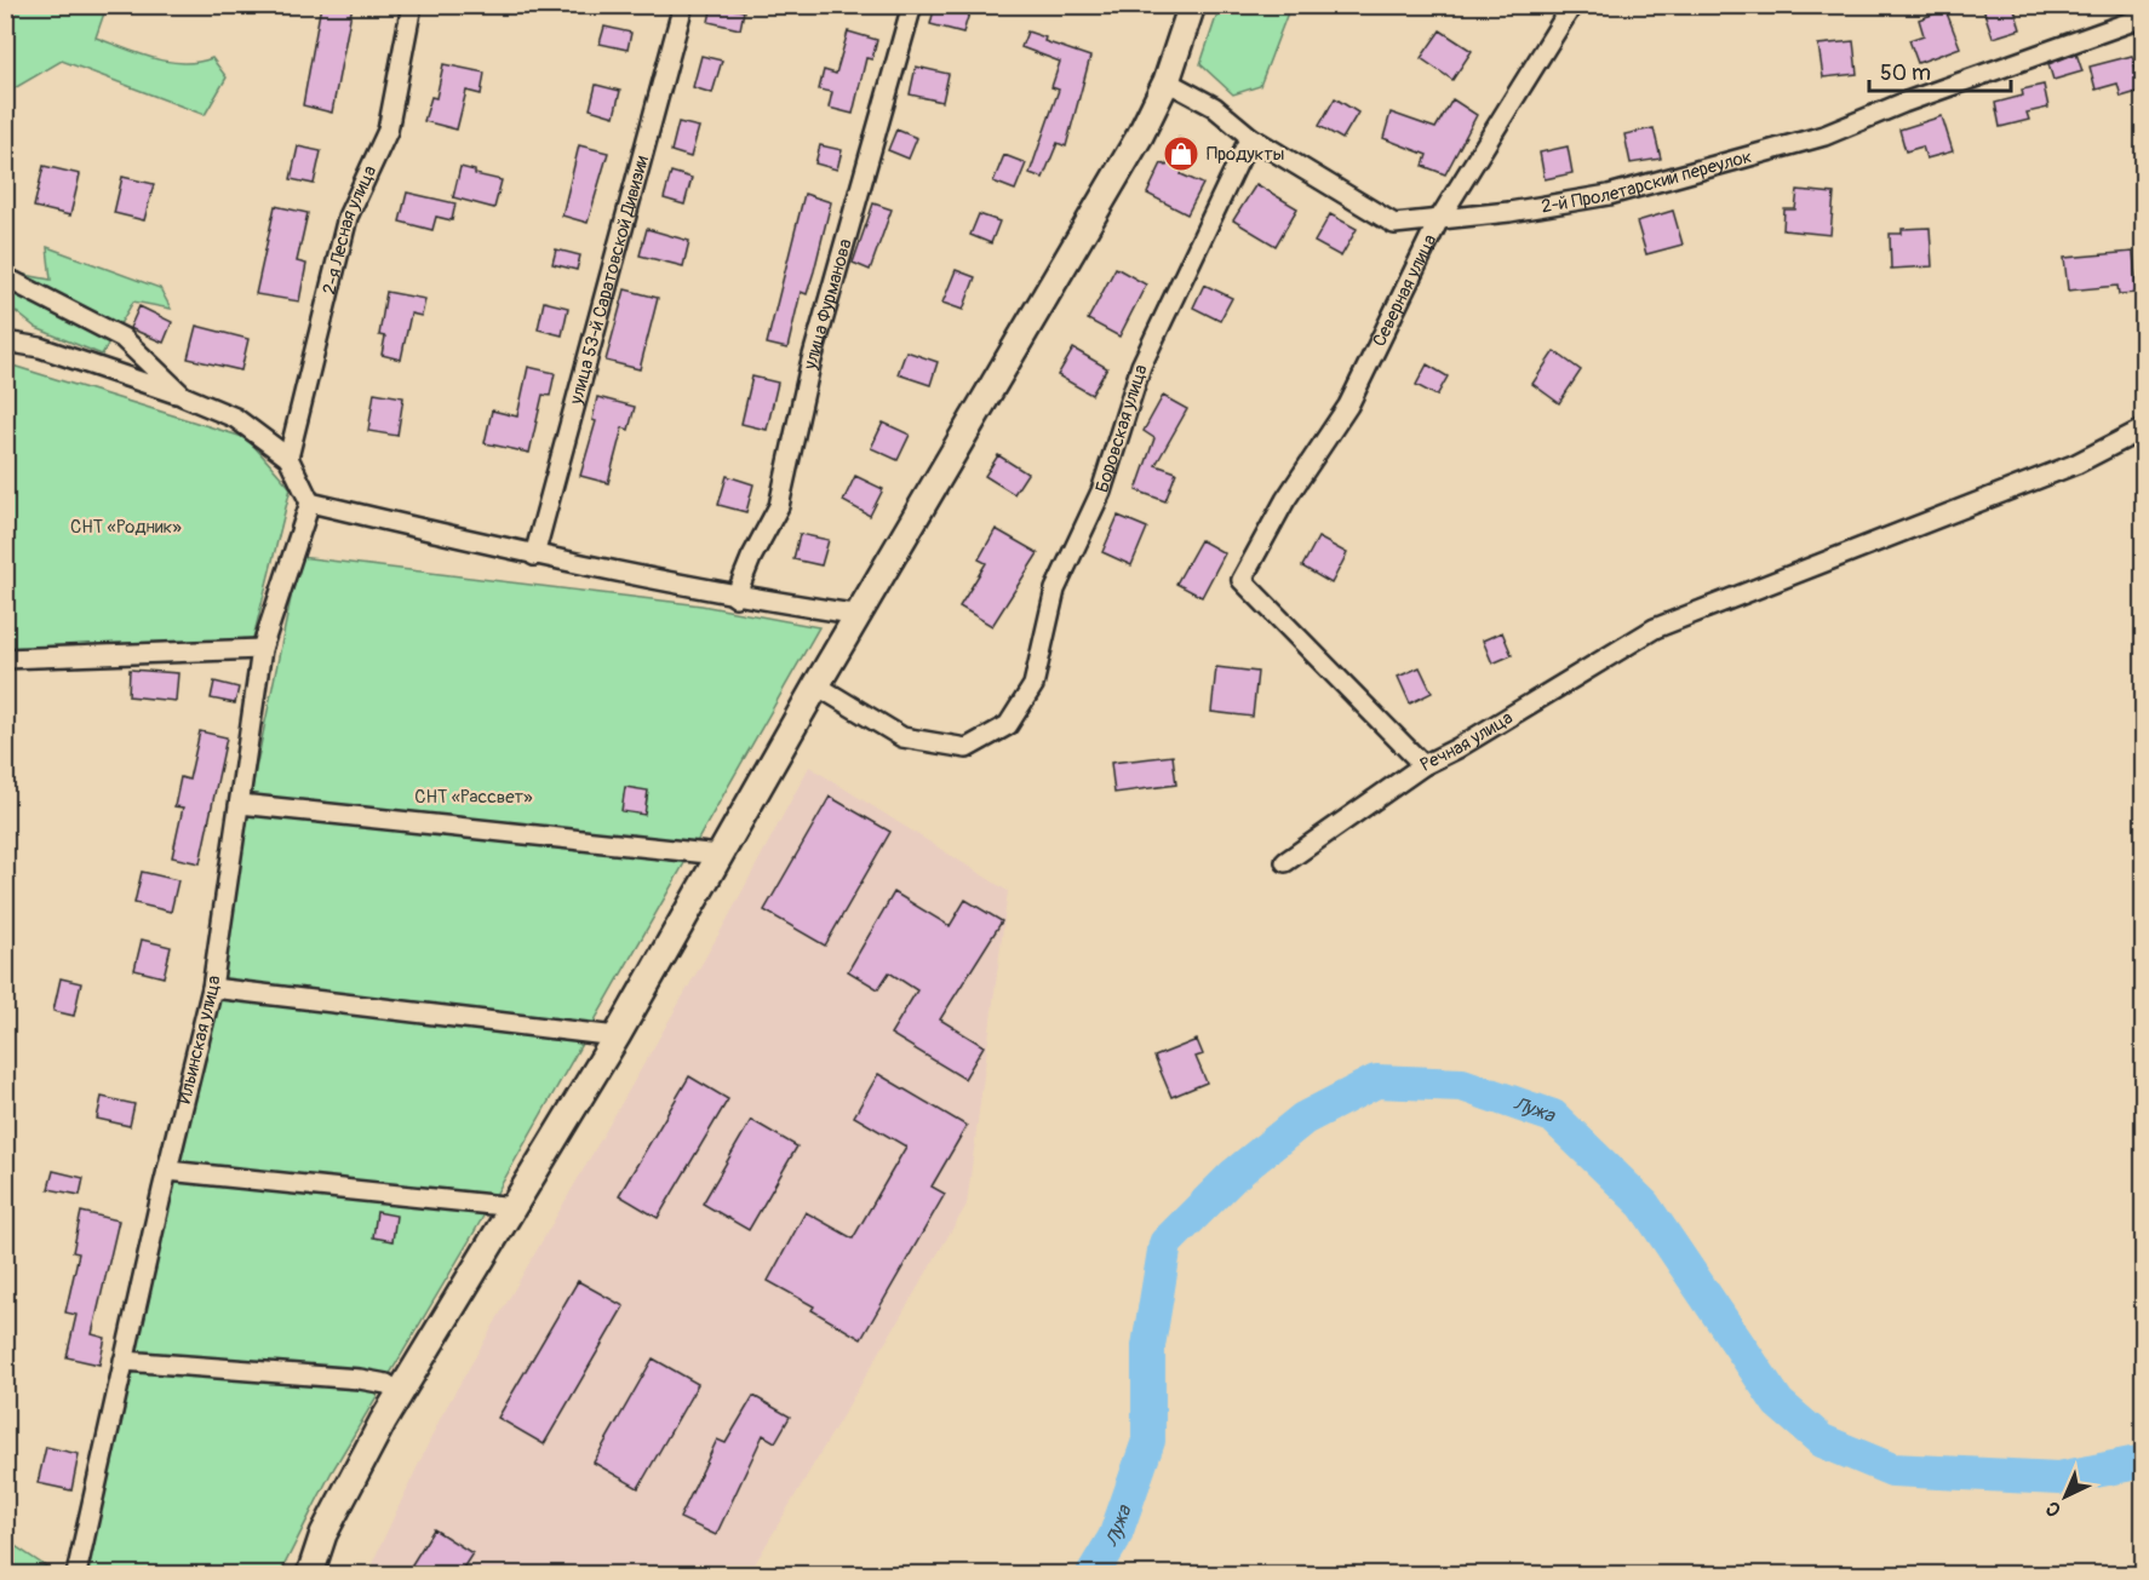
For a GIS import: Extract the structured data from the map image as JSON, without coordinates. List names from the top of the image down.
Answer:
{
  "streets": {
    "street": [
      "2-й Пролетарский переулок",
      "2-я Лесная улица",
      "улица 53-й Саратовской Дивизии",
      "Северная улица",
      "улица Фурманова",
      "Боровская улица",
      "Речная улица",
      "Ильинская улица"
    ]
  },
  "crossings": [
    ["2-й Пролетарский переулок", "Северная улица"],
    ["2-й Пролетарский переулок", "Боровская улица"],
    ["Северная улица", "Речная улица"]
  ],
  "water": ["Лужа"],
  "parks": ["СНТ «Родник»", "СНТ «Рассвет»"],
  "places": {
    "shop": ["Продукты"]
  },
  "scale_bar": "50 m",
  "north": "bottom left"
}
